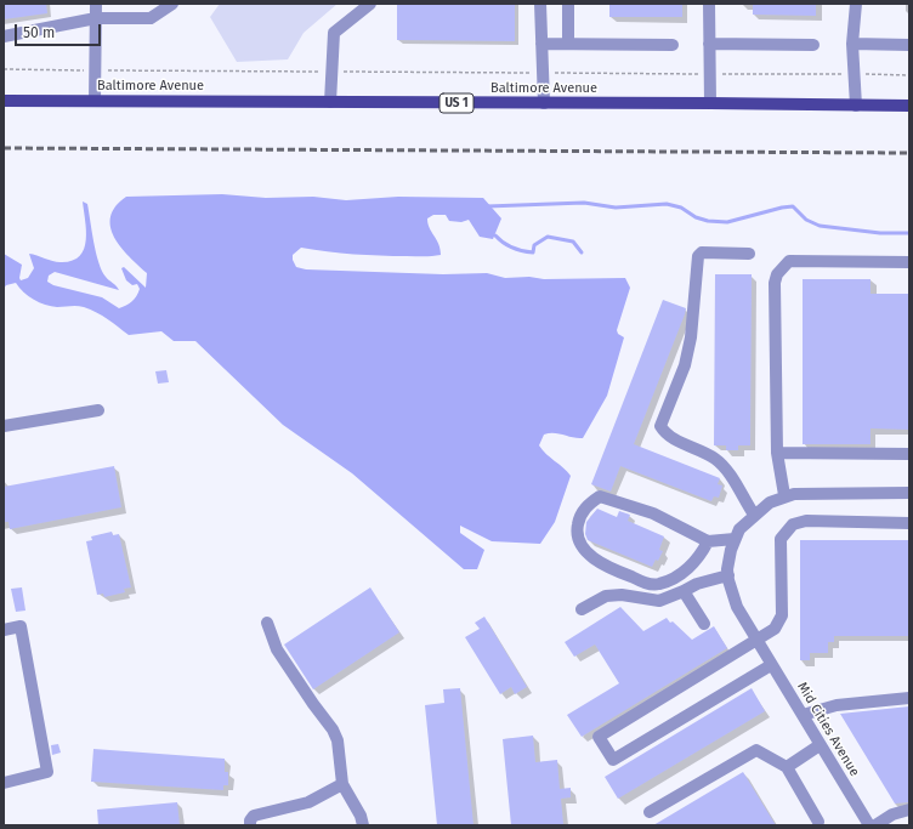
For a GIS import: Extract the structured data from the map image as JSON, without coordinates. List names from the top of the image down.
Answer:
{
  "streets": {
    "main road": ["Baltimore Avenue", "US 1"],
    "street": ["Mid Cities Avenue"]
  },
  "scale_bar": "50 m"
}
